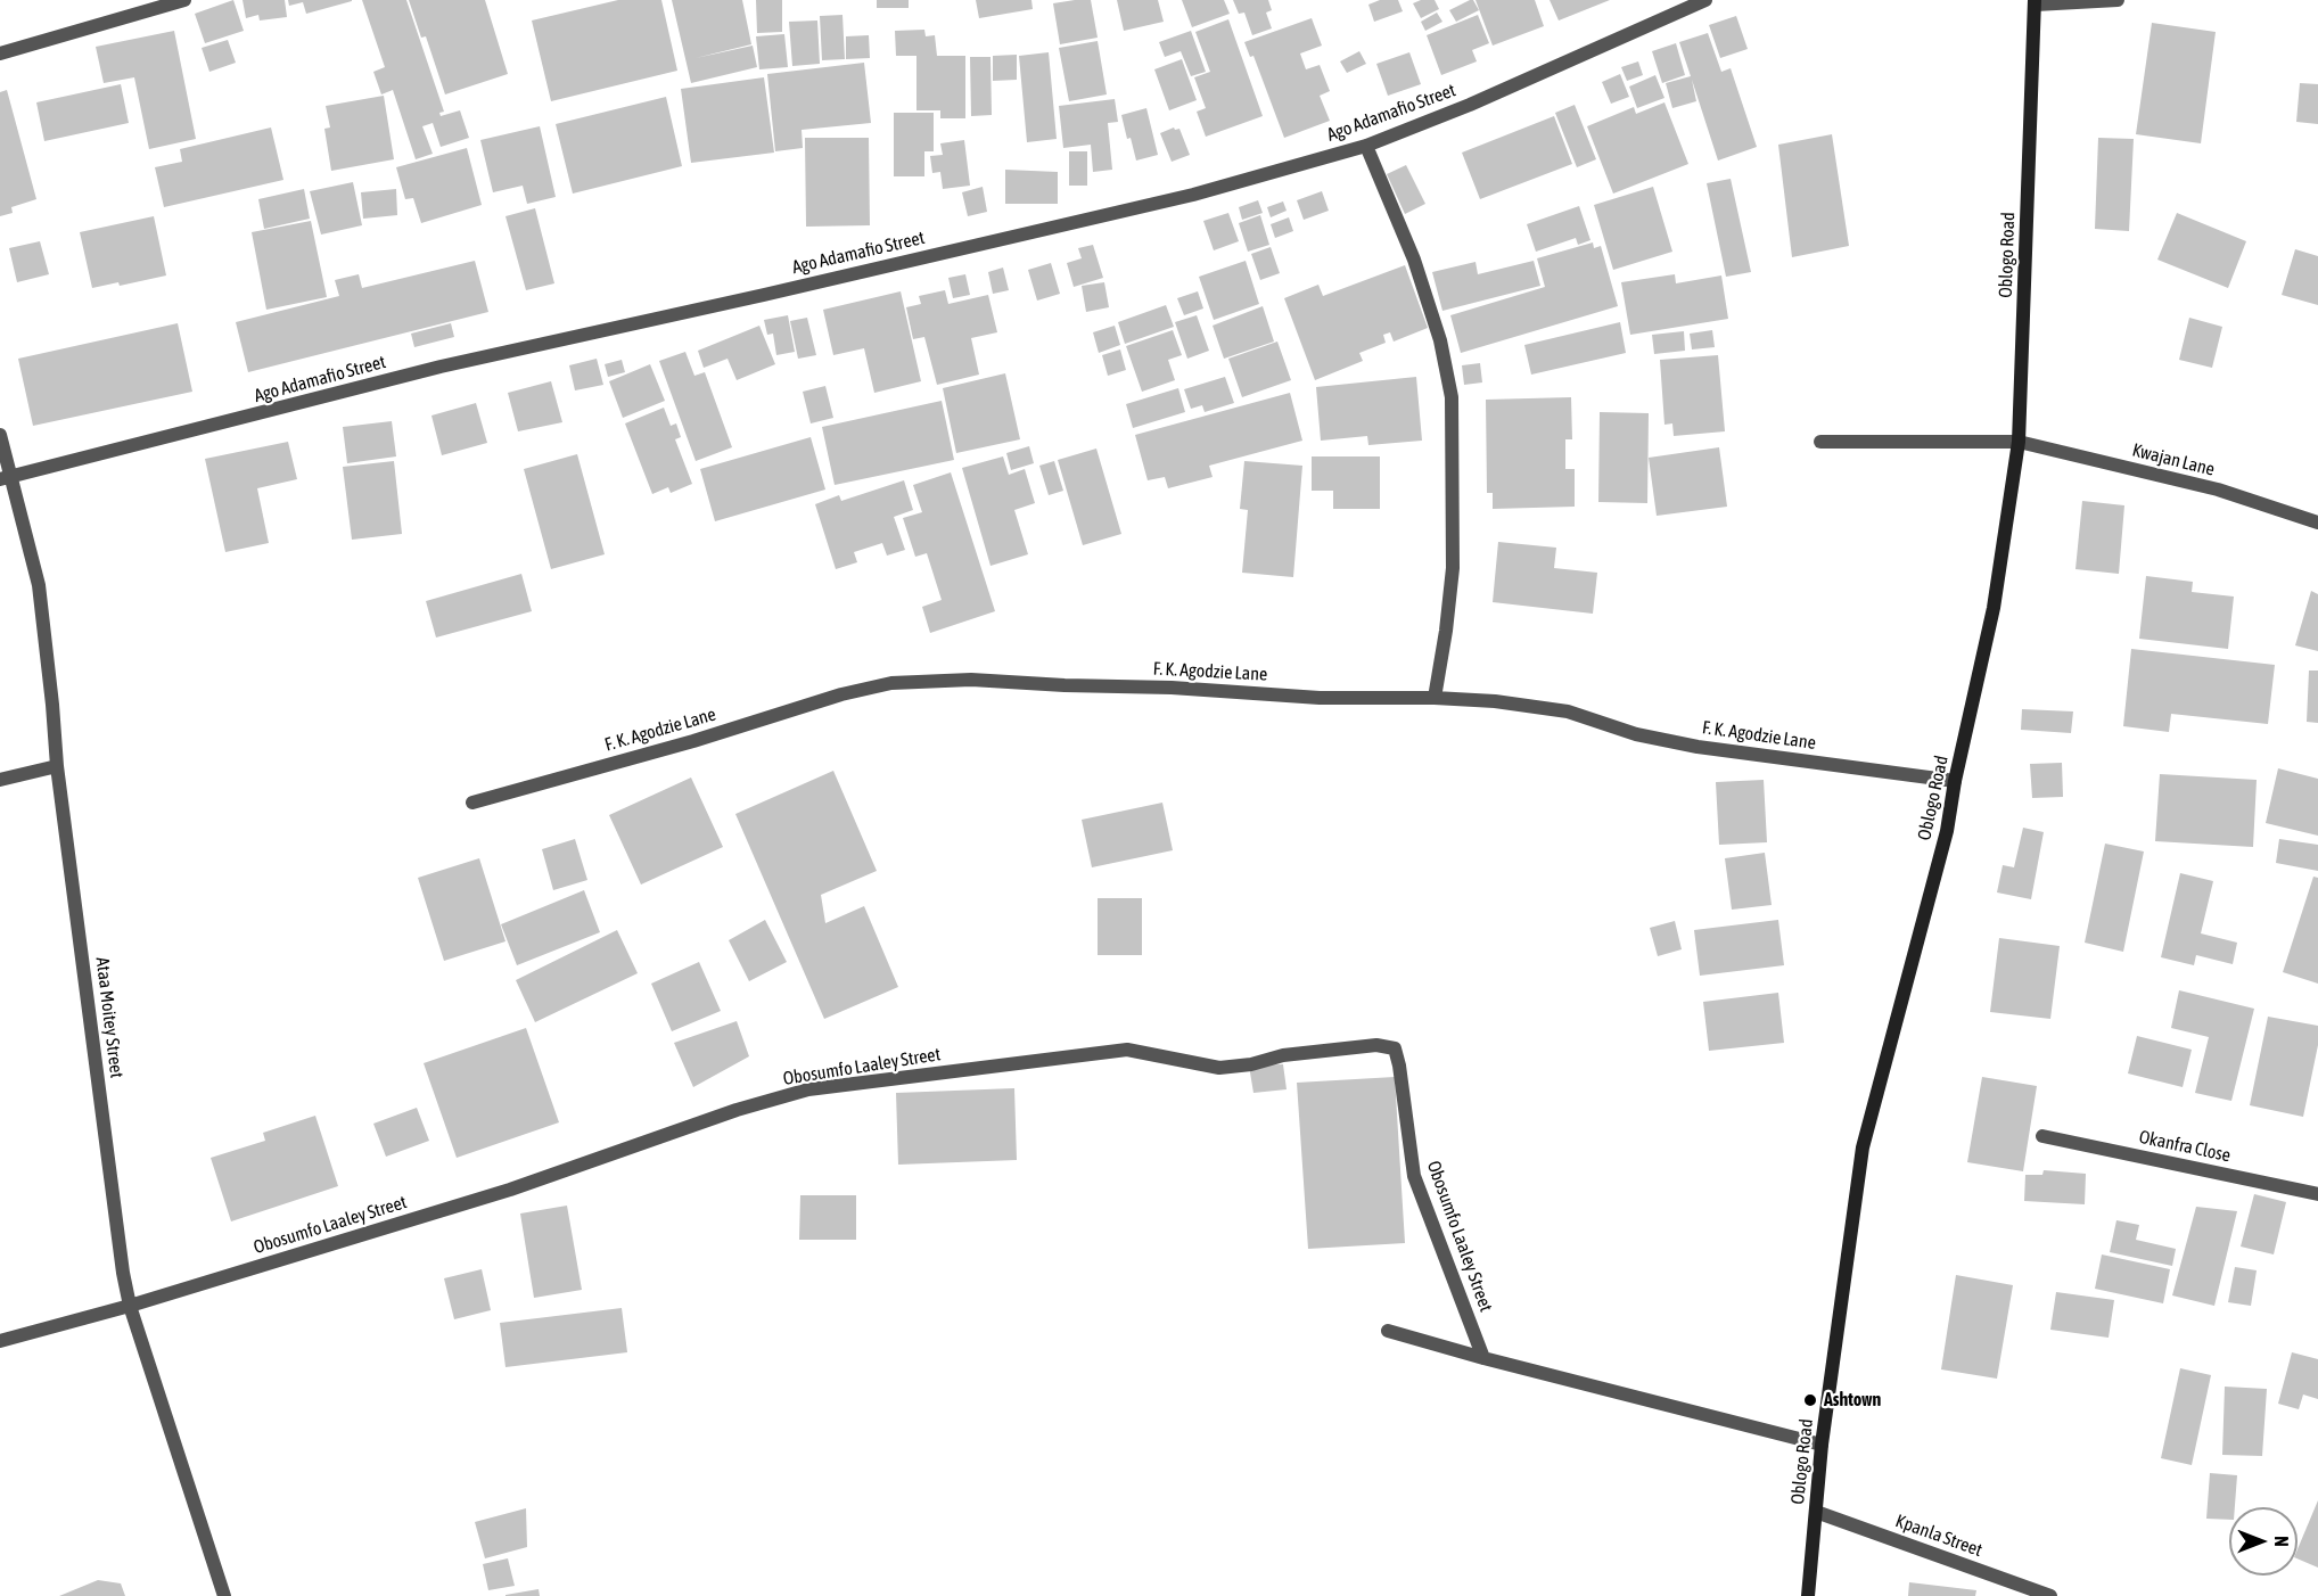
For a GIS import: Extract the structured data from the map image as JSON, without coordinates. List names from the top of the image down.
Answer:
{
  "streets": {
    "main road": ["Oblogo Road"],
    "street": [
      "Ago Adamafio Street",
      "Kwajan Lane",
      "F. K. Agodzie Lane",
      "Ataa Moitey Street",
      "Obosumfo Laaley Street",
      "Okanfra Close",
      "Kpanla Street"
    ]
  },
  "crossings": [
    ["Ago Adamafio Street", "Ataa Moitey Street"],
    ["Oblogo Road", "Kwajan Lane"],
    ["Oblogo Road", "F. K. Agodzie Lane"],
    ["Oblogo Road", "Kpanla Street"],
    ["Ataa Moitey Street", "Obosumfo Laaley Street"]
  ],
  "places": ["Ashtown"],
  "north": "right"
}
